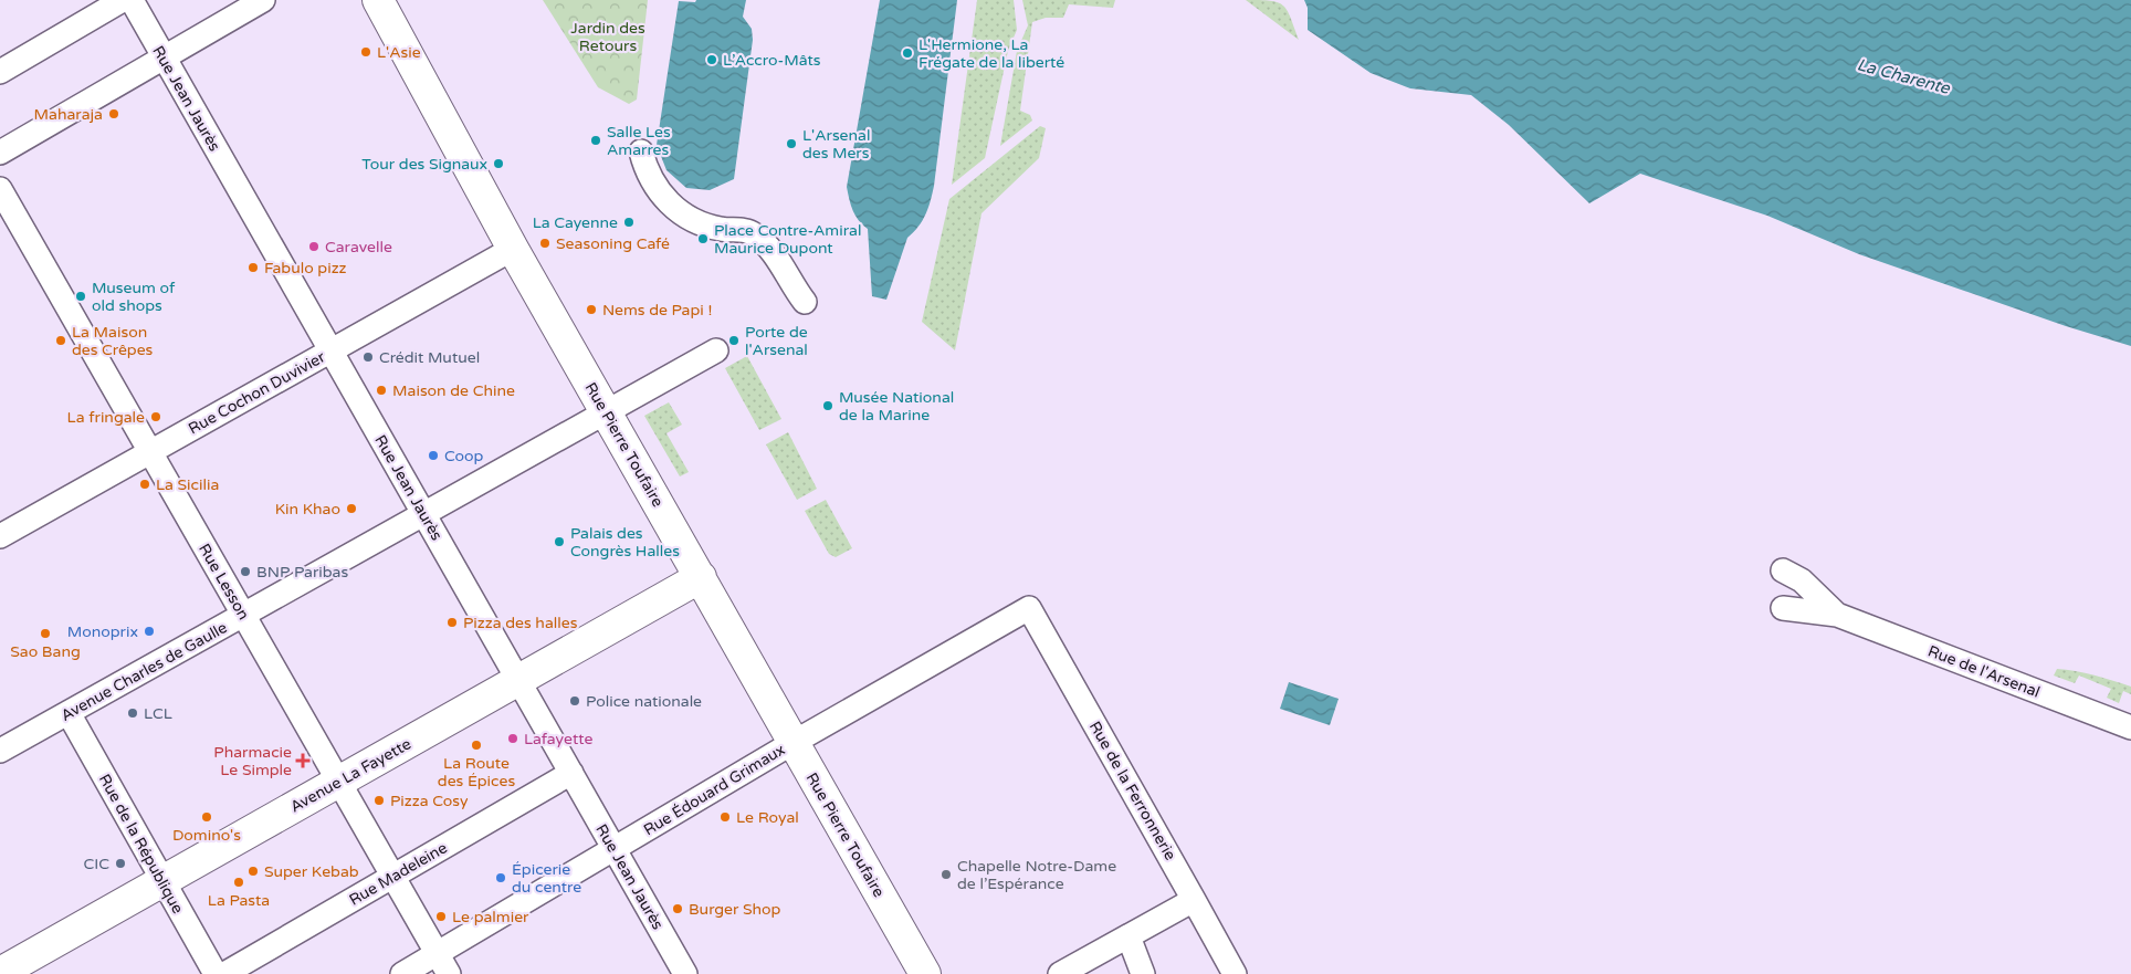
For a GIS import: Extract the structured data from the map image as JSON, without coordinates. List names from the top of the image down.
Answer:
{
  "streets": {
    "main road": ["Rue Pierre Toufaire", "Avenue La Fayette"],
    "street": [
      "Rue Jean Jaurès",
      "Rue Cochon Duvivier",
      "Rue Lesson",
      "Avenue Charles de Gaulle",
      "Rue de l'Arsenal",
      "Rue Édouard Grimaux",
      "Rue de la Ferronnerie",
      "Rue de la République",
      "Rue Madeleine"
    ]
  },
  "crossings": [
    ["Rue Jean Jaurès", "Rue Cochon Duvivier"],
    ["Rue Jean Jaurès", "Avenue Charles de Gaulle"],
    ["Rue Jean Jaurès", "Avenue La Fayette"],
    ["Rue Jean Jaurès", "Rue Édouard Grimaux"],
    ["Rue Jean Jaurès", "Rue Madeleine"],
    ["Rue Cochon Duvivier", "Rue Pierre Toufaire"],
    ["Rue Cochon Duvivier", "Rue Lesson"],
    ["Rue Pierre Toufaire", "Avenue Charles de Gaulle"],
    ["Rue Pierre Toufaire", "Avenue La Fayette"],
    ["Rue Pierre Toufaire", "Rue Édouard Grimaux"],
    ["Rue Lesson", "Avenue Charles de Gaulle"],
    ["Rue Lesson", "Avenue La Fayette"],
    ["Rue Lesson", "Rue Édouard Grimaux"],
    ["Rue Lesson", "Rue Madeleine"],
    ["Avenue Charles de Gaulle", "Rue de la République"],
    ["Avenue La Fayette", "Rue de la République"],
    ["Rue Édouard Grimaux", "Rue de la Ferronnerie"]
  ],
  "water": ["La Charente"],
  "parks": ["Jardin des Retours"],
  "places": {
    "other": [
      "L'Asie",
      "L'Hermione, La Frégate de la liberté",
      "L’Accro-Mâts",
      "Maharaja",
      "Salle Les Amarres",
      "L'Arsenal des Mers",
      "Tour des Signaux",
      "La Cayenne",
      "Place Contre-Amiral Maurice Dupont",
      "Seasoning Café",
      "Caravelle",
      "Fabulo pizz",
      "Museum of old shops",
      "Nems de Papi !",
      "La Maison des Crêpes",
      "Porte de l'Arsenal",
      "Crédit Mutuel",
      "Maison de Chine",
      "Musée National de la Marine",
      "La fringale",
      "Coop",
      "La Sicilia",
      "Kin Khao",
      "Palais des Congrès Halles",
      "BNP Paribas",
      "Pizza des halles",
      "Monoprix",
      "Sao Bang",
      "Police nationale",
      "LCL",
      "Lafayette",
      "La Route des Épices",
      "Pizza Cosy",
      "Domino's",
      "Le Royal",
      "CIC",
      "Super Kebab",
      "Chapelle Notre-Dame de l’Espérance",
      "Épicerie du centre",
      "La Pasta",
      "Burger Shop",
      "Le palmier"
    ],
    "health": ["Pharmacie Le Simple"]
  }
}
